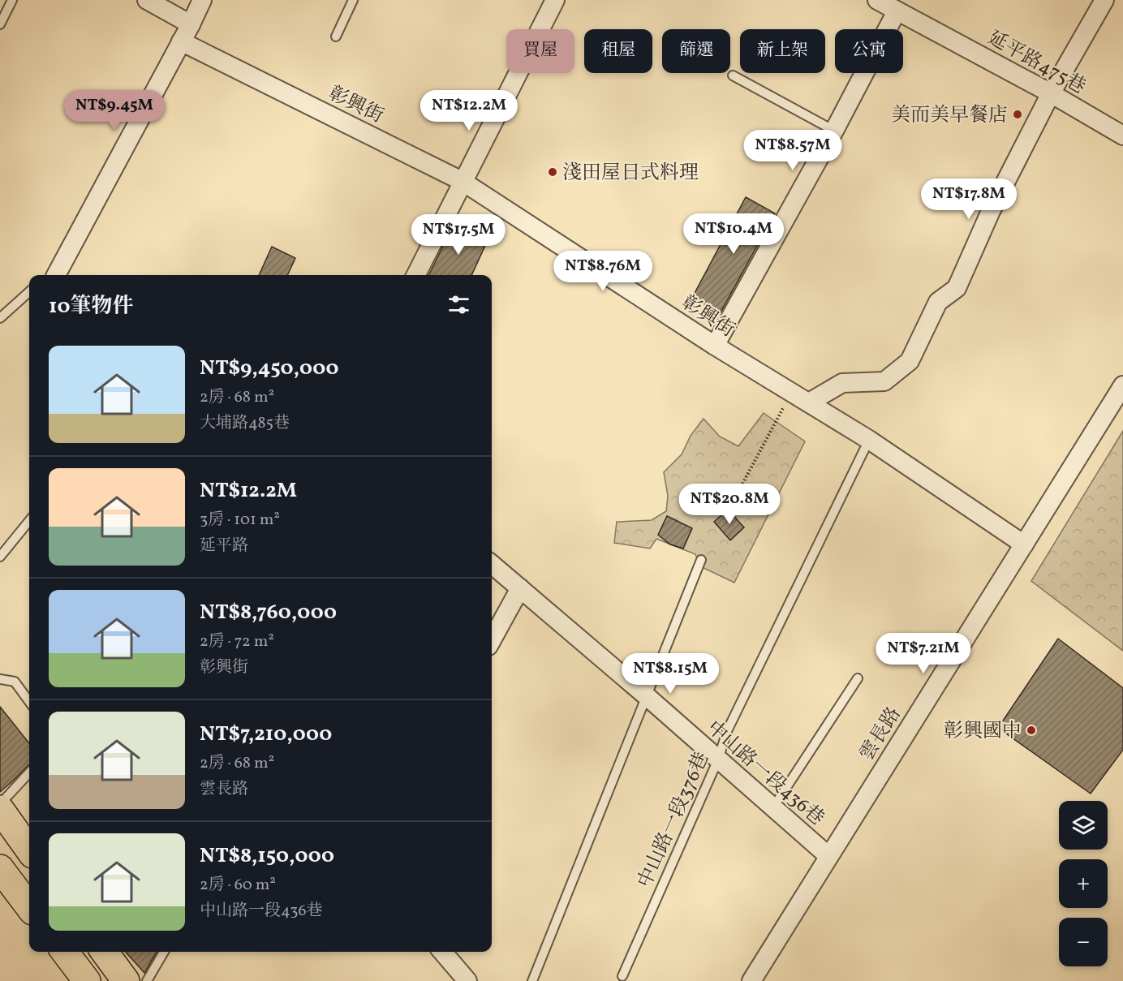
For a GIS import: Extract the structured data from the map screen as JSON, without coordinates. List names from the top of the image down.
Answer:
{
  "streets": {
    "street": [
      "延平路475巷",
      "彰興街",
      "雲長路",
      "中山路一段436巷"
    ],
    "lane": ["中山路一段376巷"]
  },
  "crossings": [
    ["彰興街", "雲長路"],
    ["彰興街", "中山路一段376巷"],
    ["雲長路", "中山路一段436巷"],
    ["中山路一段436巷", "中山路一段376巷"]
  ],
  "places": ["美而美早餐店", "淺田屋日式料理", "彰興國中"],
  "page": {
    "chip": [
      "買屋",
      "租屋",
      "篩選",
      "新上架",
      "公寓"
    ],
    "price": [
      "NT$9.45M",
      "NT$12.2M",
      "NT$8.57M",
      "NT$17.8M",
      "NT$10.4M",
      "NT$17.5M",
      "NT$8.76M",
      "NT$20.8M",
      "NT$7.21M",
      "NT$8.15M"
    ],
    "heading": "10筆物件",
    "list": [
      {
        "name": "NT$9,450,000",
        "note": "2房 · 68 m² · 大埔路485巷"
      },
      {
        "name": "NT$12.2M",
        "note": "3房 · 101 m² · 延平路"
      },
      {
        "name": "NT$8,760,000",
        "note": "2房 · 72 m² · 彰興街"
      },
      {
        "name": "NT$7,210,000",
        "note": "2房 · 68 m² · 雲長路"
      },
      {
        "name": "NT$8,150,000",
        "note": "2房 · 60 m² · 中山路一段436巷"
      }
    ],
    "map_buttons": ["+", "−"]
  }
}
